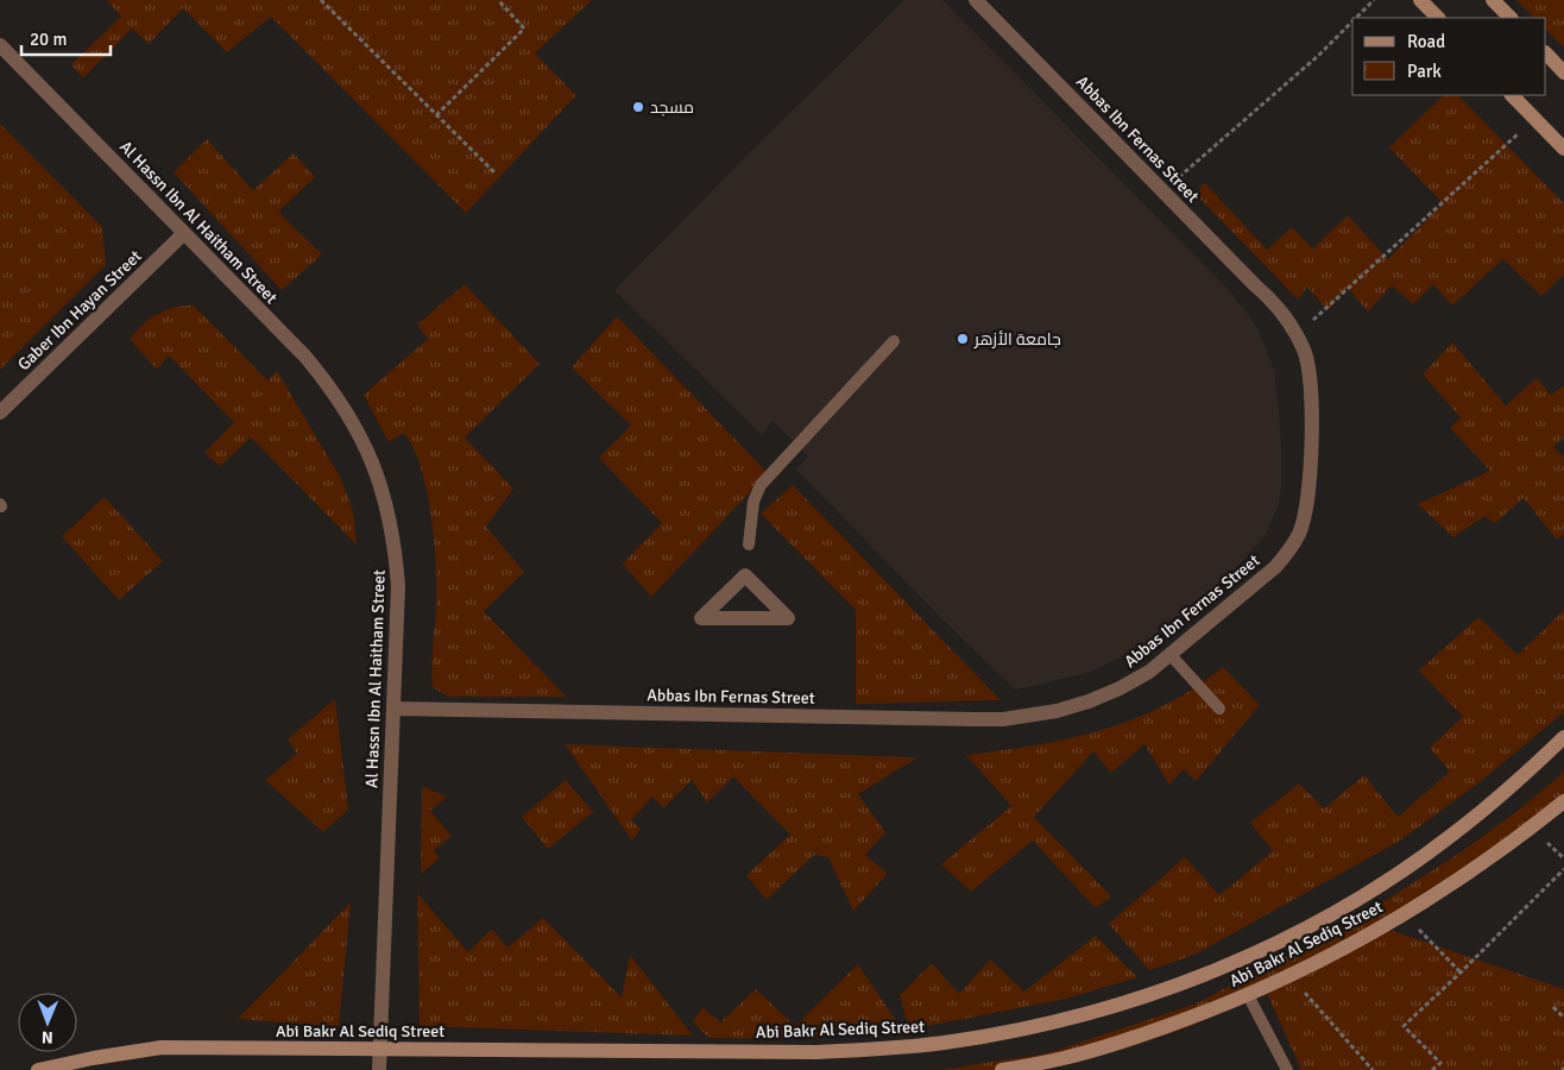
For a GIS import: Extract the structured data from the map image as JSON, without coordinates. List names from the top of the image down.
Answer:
{
  "streets": {
    "main road": ["Abi Bakr Al Sediq Street"],
    "street": ["Abbas Ibn Fernas Street", "Al Hassn Ibn Al Haitham Street", "Gaber Ibn Hayan Street"]
  },
  "crossings": [
    ["Abbas Ibn Fernas Street", "Al Hassn Ibn Al Haitham Street"],
    ["Al Hassn Ibn Al Haitham Street", "Gaber Ibn Hayan Street"],
    ["Al Hassn Ibn Al Haitham Street", "Abi Bakr Al Sediq Street"]
  ],
  "places": ["مسجد", "جامعة الأزهر"],
  "legend": ["Road", "Park"],
  "scale_bar": "20 m",
  "north": "bottom"
}
